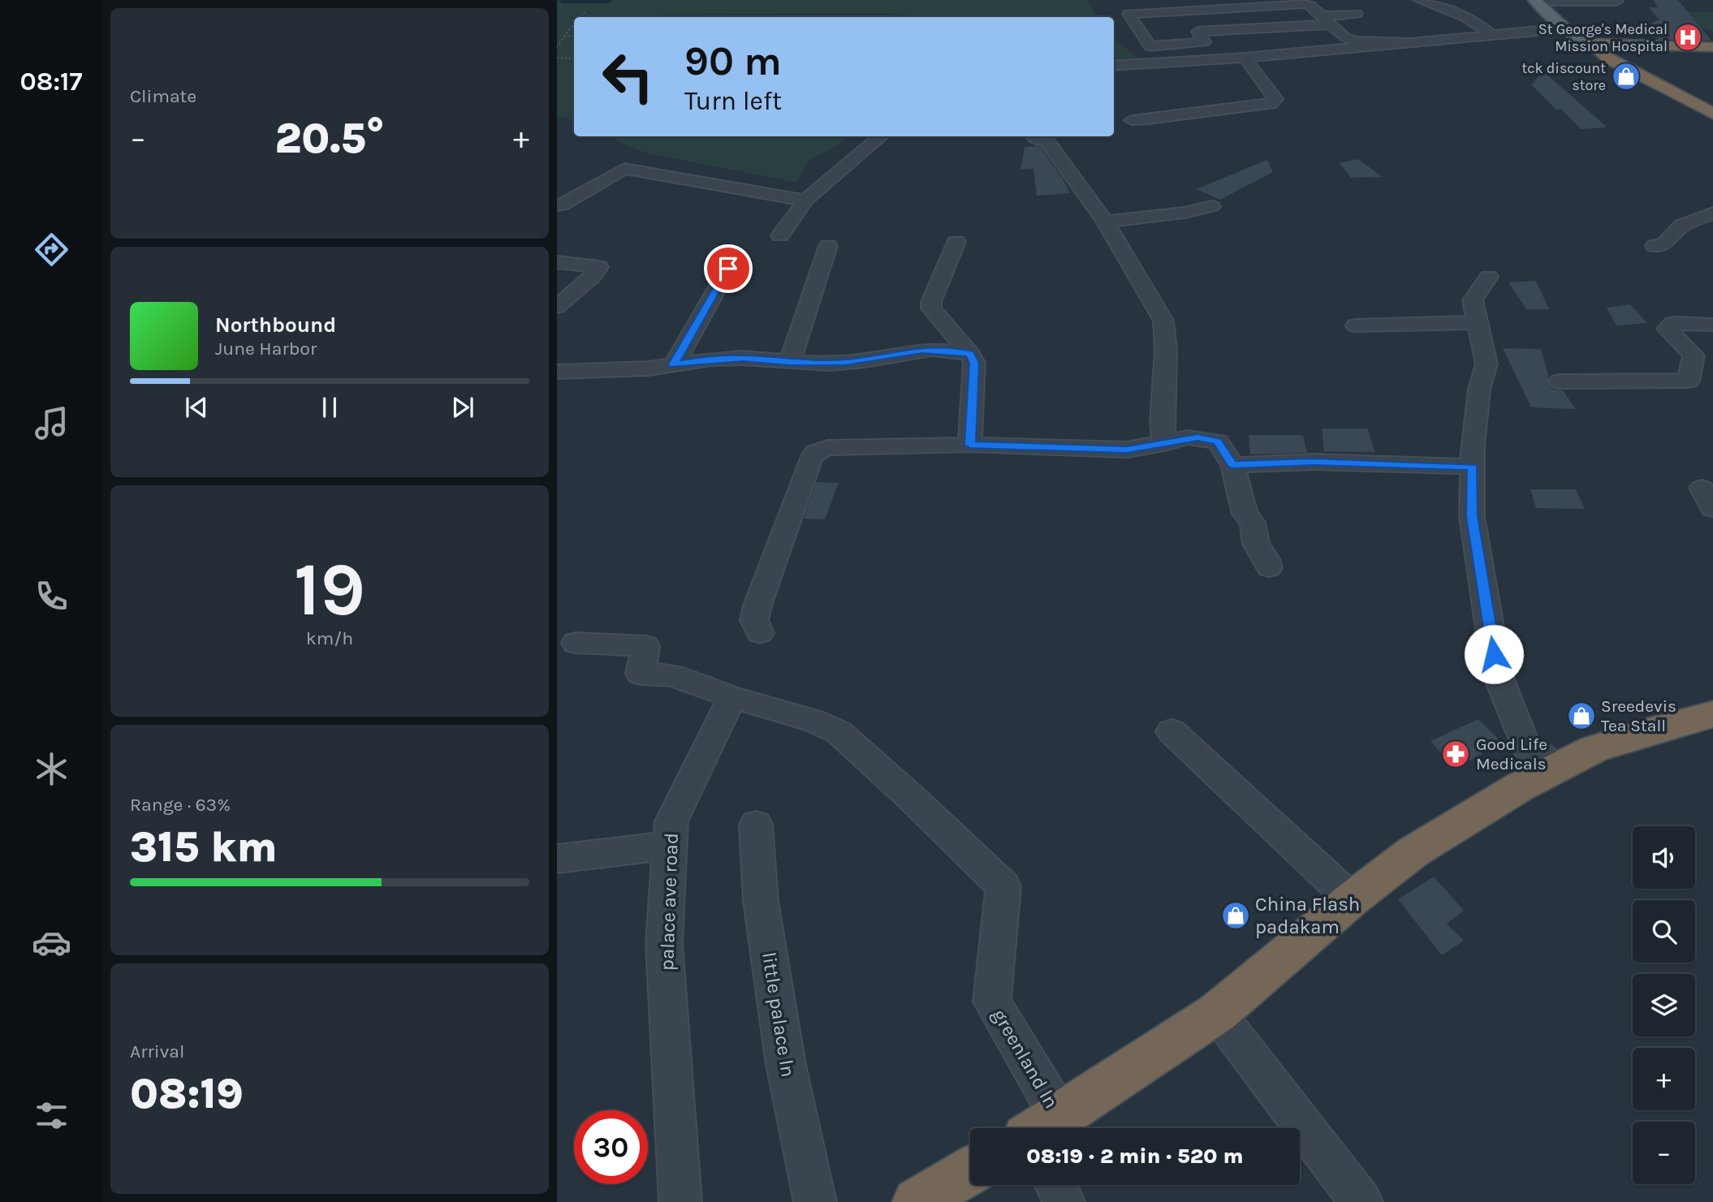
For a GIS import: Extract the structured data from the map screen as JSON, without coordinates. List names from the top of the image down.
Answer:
{
  "streets": {
    "street": ["palace ave road", "little palace ln", "greenland ln"]
  },
  "crossings": [
    ["palace ave road", "greenland ln"]
  ],
  "places": {
    "hospital": ["St George's Medical Mission Hospital"],
    "shop": ["tck discount store", "Sreedevis Tea Stall", "China Flash padakam"],
    "pharmacy": ["Good Life Medicals"]
  },
  "page": {
    "tabs": "08:17",
    "tile": [
      "Climate",
      ["19", "km/h"],
      ["Range · 63%", "315 km"],
      ["Arrival", "08:19"]
    ],
    "turn": ["90 m", "Turn left"],
    "heat": ["−", "20.5°", "+"],
    "song": ["Northbound", "June Harbor"],
    "map_buttons": ["+", "−"],
    "limit": "30",
    "trip": "08:19 · 2 min · 520 m"
  }
}
